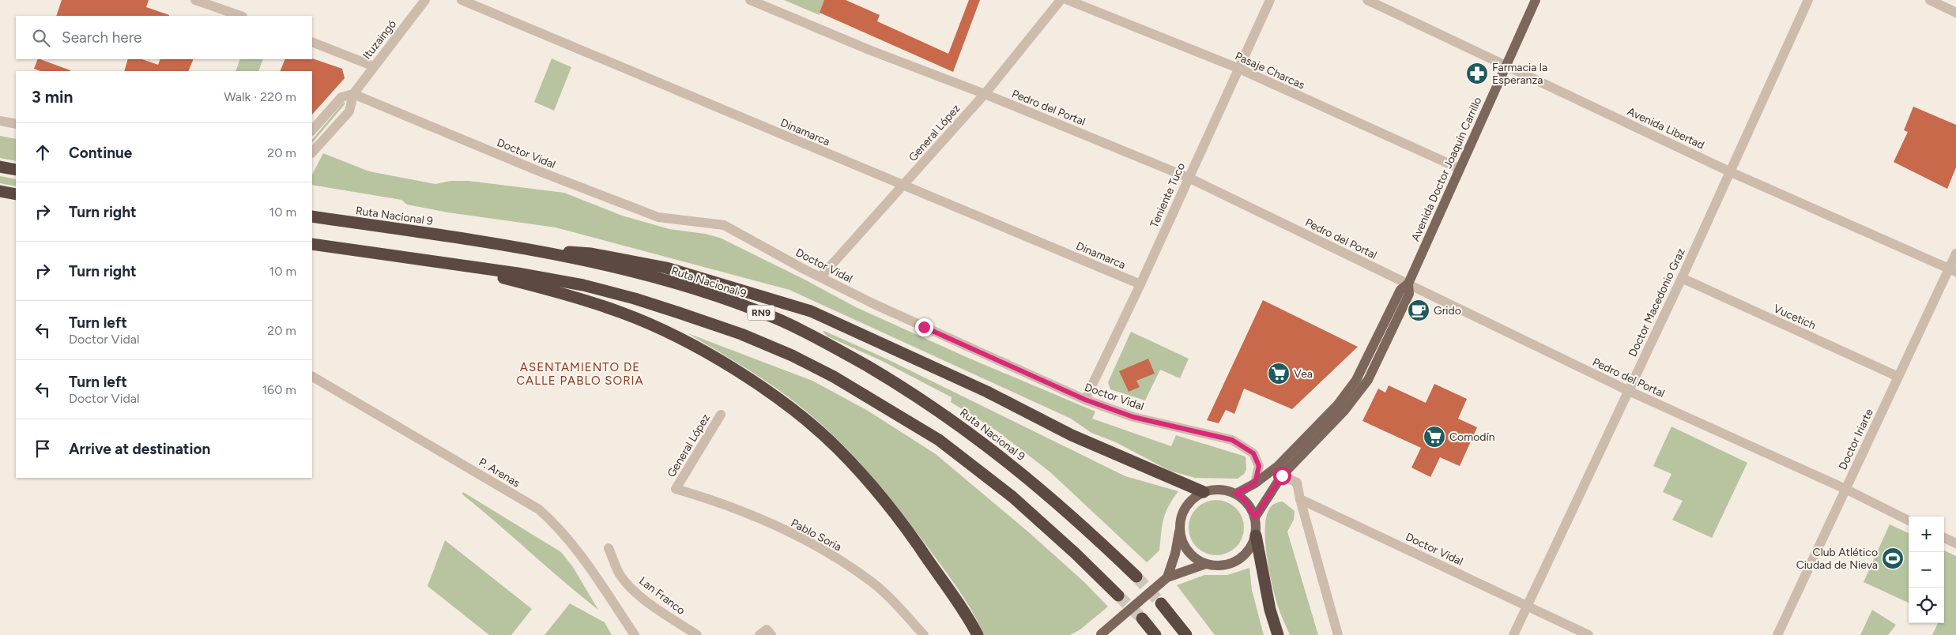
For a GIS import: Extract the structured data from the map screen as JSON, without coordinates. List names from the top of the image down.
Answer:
{
  "streets": {
    "highway": ["Ruta Nacional 9", "RN9"],
    "main road": ["Avenida Doctor Joaquín Carrillo"],
    "street": [
      "Ituzaingó",
      "Pasaje Charcas",
      "Pedro del Portal",
      "Avenida Libertad",
      "Dinamarca",
      "General López",
      "Doctor Vidal",
      "Teniente Tuco",
      "Doctor Macedonio Graz",
      "Vucetich",
      "Doctor Iriarte",
      "P. Arenas",
      "Pablo Soria",
      "Lan Franco"
    ]
  },
  "crossings": [
    ["Ituzaingó", "Doctor Vidal"],
    ["Pasaje Charcas", "Avenida Doctor Joaquín Carrillo"],
    ["Pasaje Charcas", "Teniente Tuco"],
    ["Pedro del Portal", "General López"],
    ["Pedro del Portal", "Avenida Doctor Joaquín Carrillo"],
    ["Pedro del Portal", "Teniente Tuco"],
    ["Pedro del Portal", "Doctor Macedonio Graz"],
    ["Pedro del Portal", "Doctor Iriarte"],
    ["Avenida Libertad", "Avenida Doctor Joaquín Carrillo"],
    ["Avenida Libertad", "Doctor Macedonio Graz"],
    ["Avenida Libertad", "Doctor Iriarte"],
    ["Dinamarca", "General López"],
    ["Dinamarca", "Teniente Tuco"],
    ["General López", "Doctor Vidal"],
    ["General López", "Pablo Soria"],
    ["Doctor Vidal", "Avenida Doctor Joaquín Carrillo"],
    ["Doctor Vidal", "Teniente Tuco"],
    ["Doctor Vidal", "Doctor Macedonio Graz"],
    ["Doctor Macedonio Graz", "Vucetich"],
    ["Vucetich", "Doctor Iriarte"]
  ],
  "districts": ["ASENTAMIENTO DE CALLE PABLO SORIA"],
  "places": {
    "pharmacy": ["Farmacia la Esperanza"],
    "cafe": ["Grido"],
    "supermarket": ["Vea", "Comodín"],
    "sports": ["Club Atlético Ciudad de Nieva"]
  },
  "page": {
    "search": "Search here",
    "heading": ["3 min", "Walk · 220 m"],
    "list": [
      ["Continue", "20 m"],
      ["Turn right", "10 m"],
      ["Turn right", "10 m"],
      ["Turn left", "Doctor Vidal", "20 m"],
      ["Turn left", "Doctor Vidal", "160 m"],
      "Arrive at destination"
    ],
    "map_buttons": ["+", "−"]
  }
}
